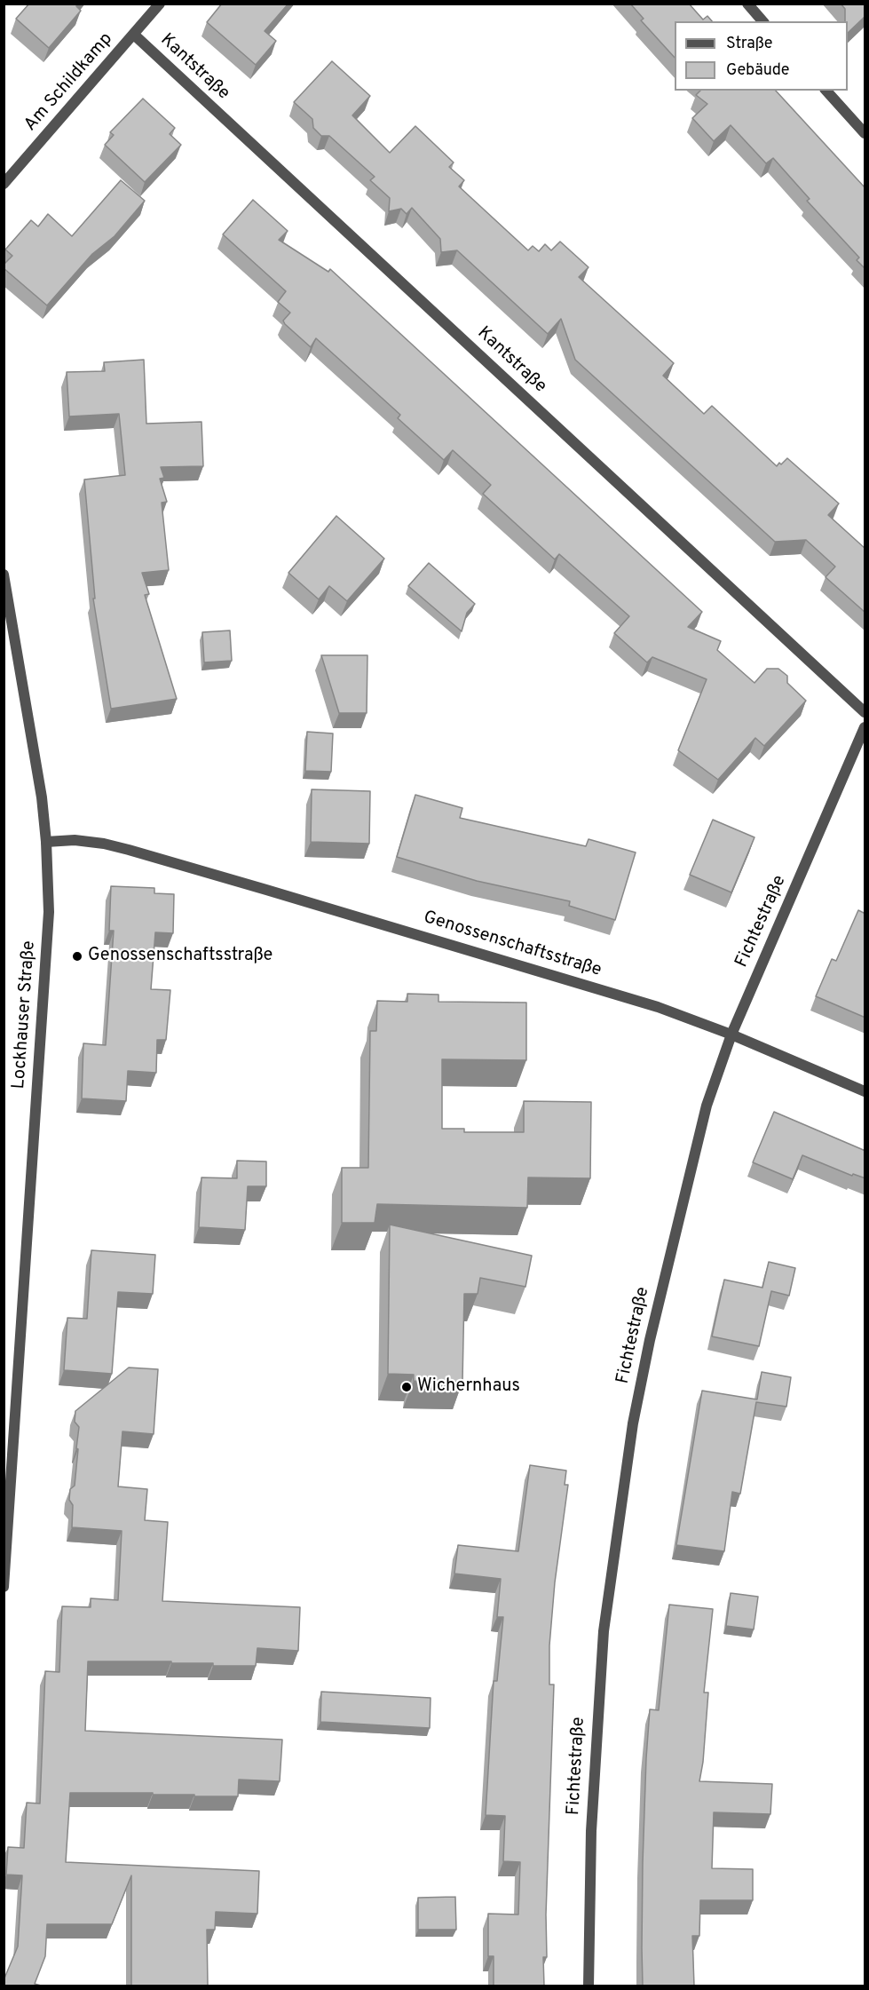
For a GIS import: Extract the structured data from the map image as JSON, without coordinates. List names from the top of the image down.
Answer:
{
  "streets": {
    "street": [
      "Kantstraße",
      "Am Schildkamp",
      "Fichtestraße",
      "Genossenschaftsstraße",
      "Lockhauser Straße"
    ]
  },
  "crossings": [
    ["Kantstraße", "Am Schildkamp"],
    ["Fichtestraße", "Genossenschaftsstraße"],
    ["Genossenschaftsstraße", "Lockhauser Straße"]
  ],
  "places": ["Genossenschaftsstraße", "Wichernhaus"],
  "legend": ["Straße", "Gebäude"]
}
